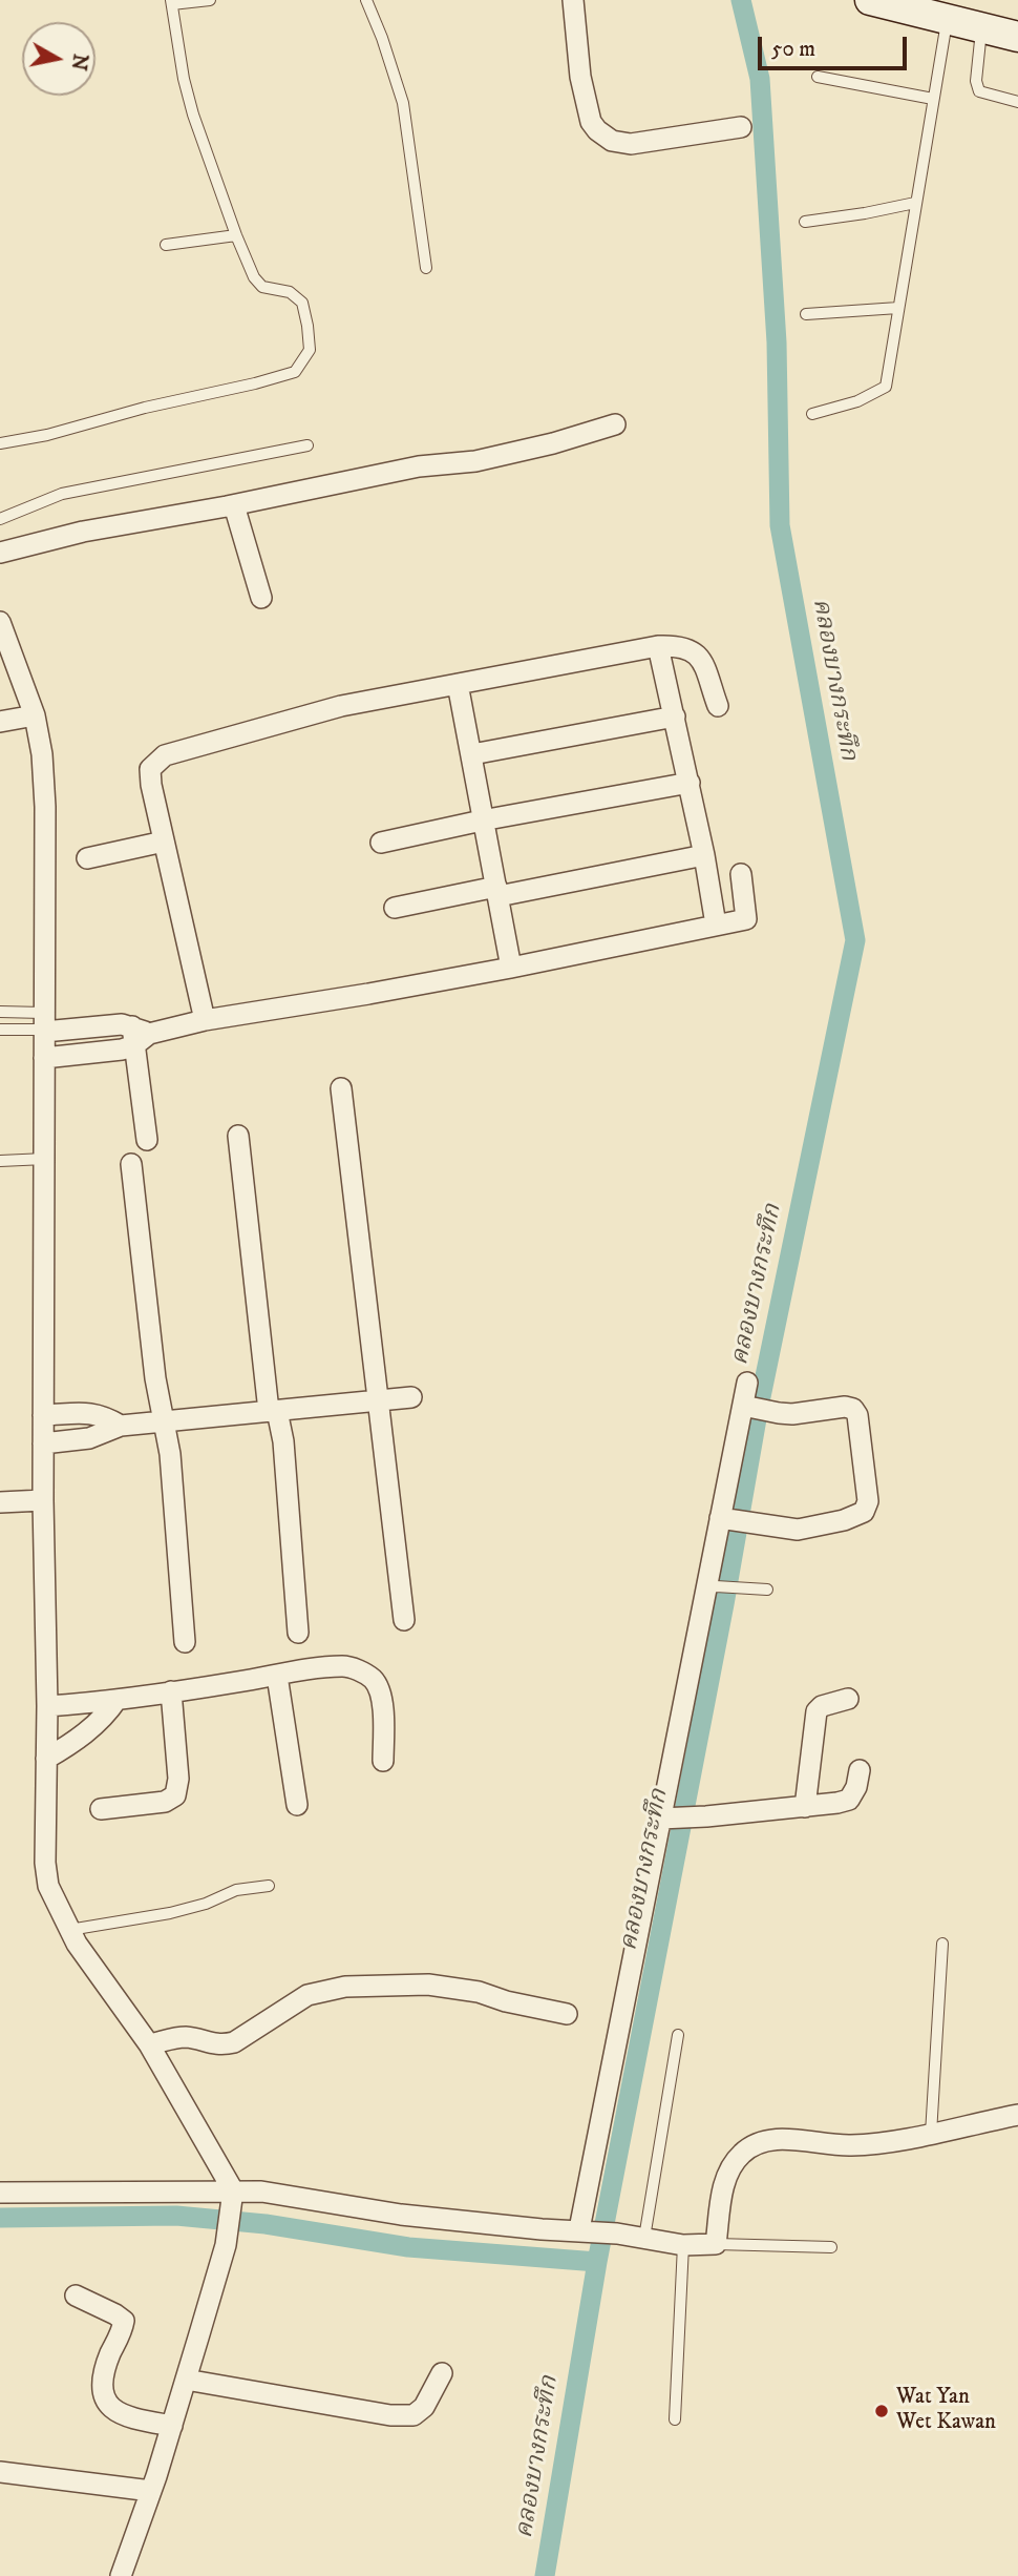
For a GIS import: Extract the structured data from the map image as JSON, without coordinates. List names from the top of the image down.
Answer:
{
  "water": ["คลองบางกระทึก"],
  "places": ["Wat Yan Wet Kawan"],
  "scale_bar": "50 m",
  "north": "right"
}
